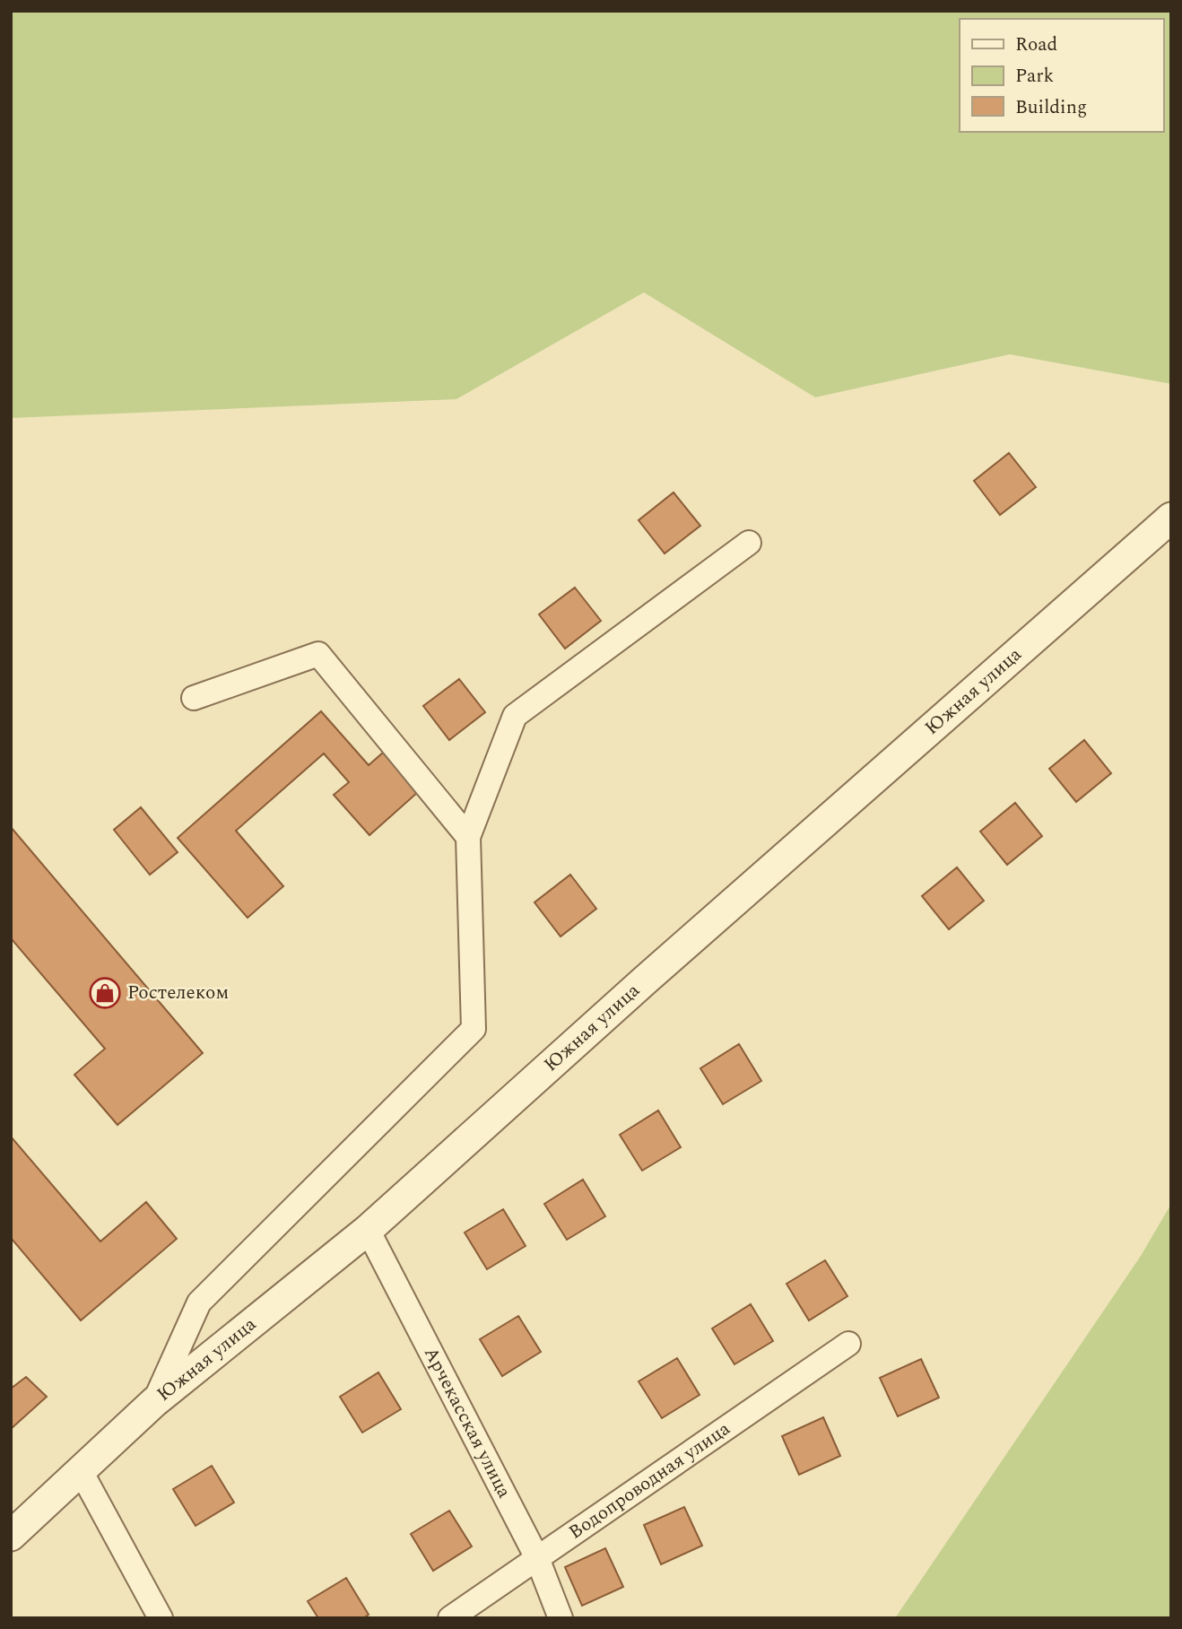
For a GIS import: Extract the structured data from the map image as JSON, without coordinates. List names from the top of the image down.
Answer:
{
  "streets": {
    "street": ["Южная улица", "Арчекасская улица", "Водопроводная улица"]
  },
  "crossings": [
    ["Южная улица", "Арчекасская улица"],
    ["Арчекасская улица", "Водопроводная улица"]
  ],
  "places": {
    "shop": ["Ростелеком"]
  },
  "legend": ["Road", "Park", "Building"]
}
